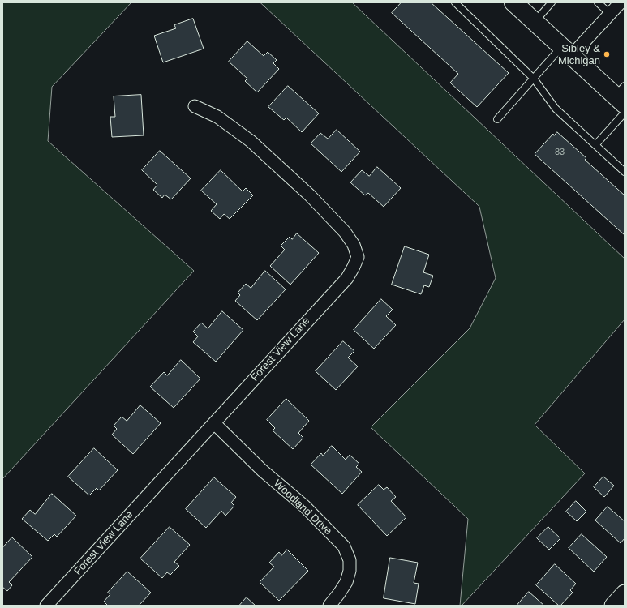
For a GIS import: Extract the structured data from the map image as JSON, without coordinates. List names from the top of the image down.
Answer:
{
  "streets": {
    "street": ["Forest View Lane", "Woodland Drive"]
  },
  "crossings": [
    ["Forest View Lane", "Woodland Drive"]
  ],
  "places": ["Sibley & Michigan"],
  "house_numbers": ["83"]
}
